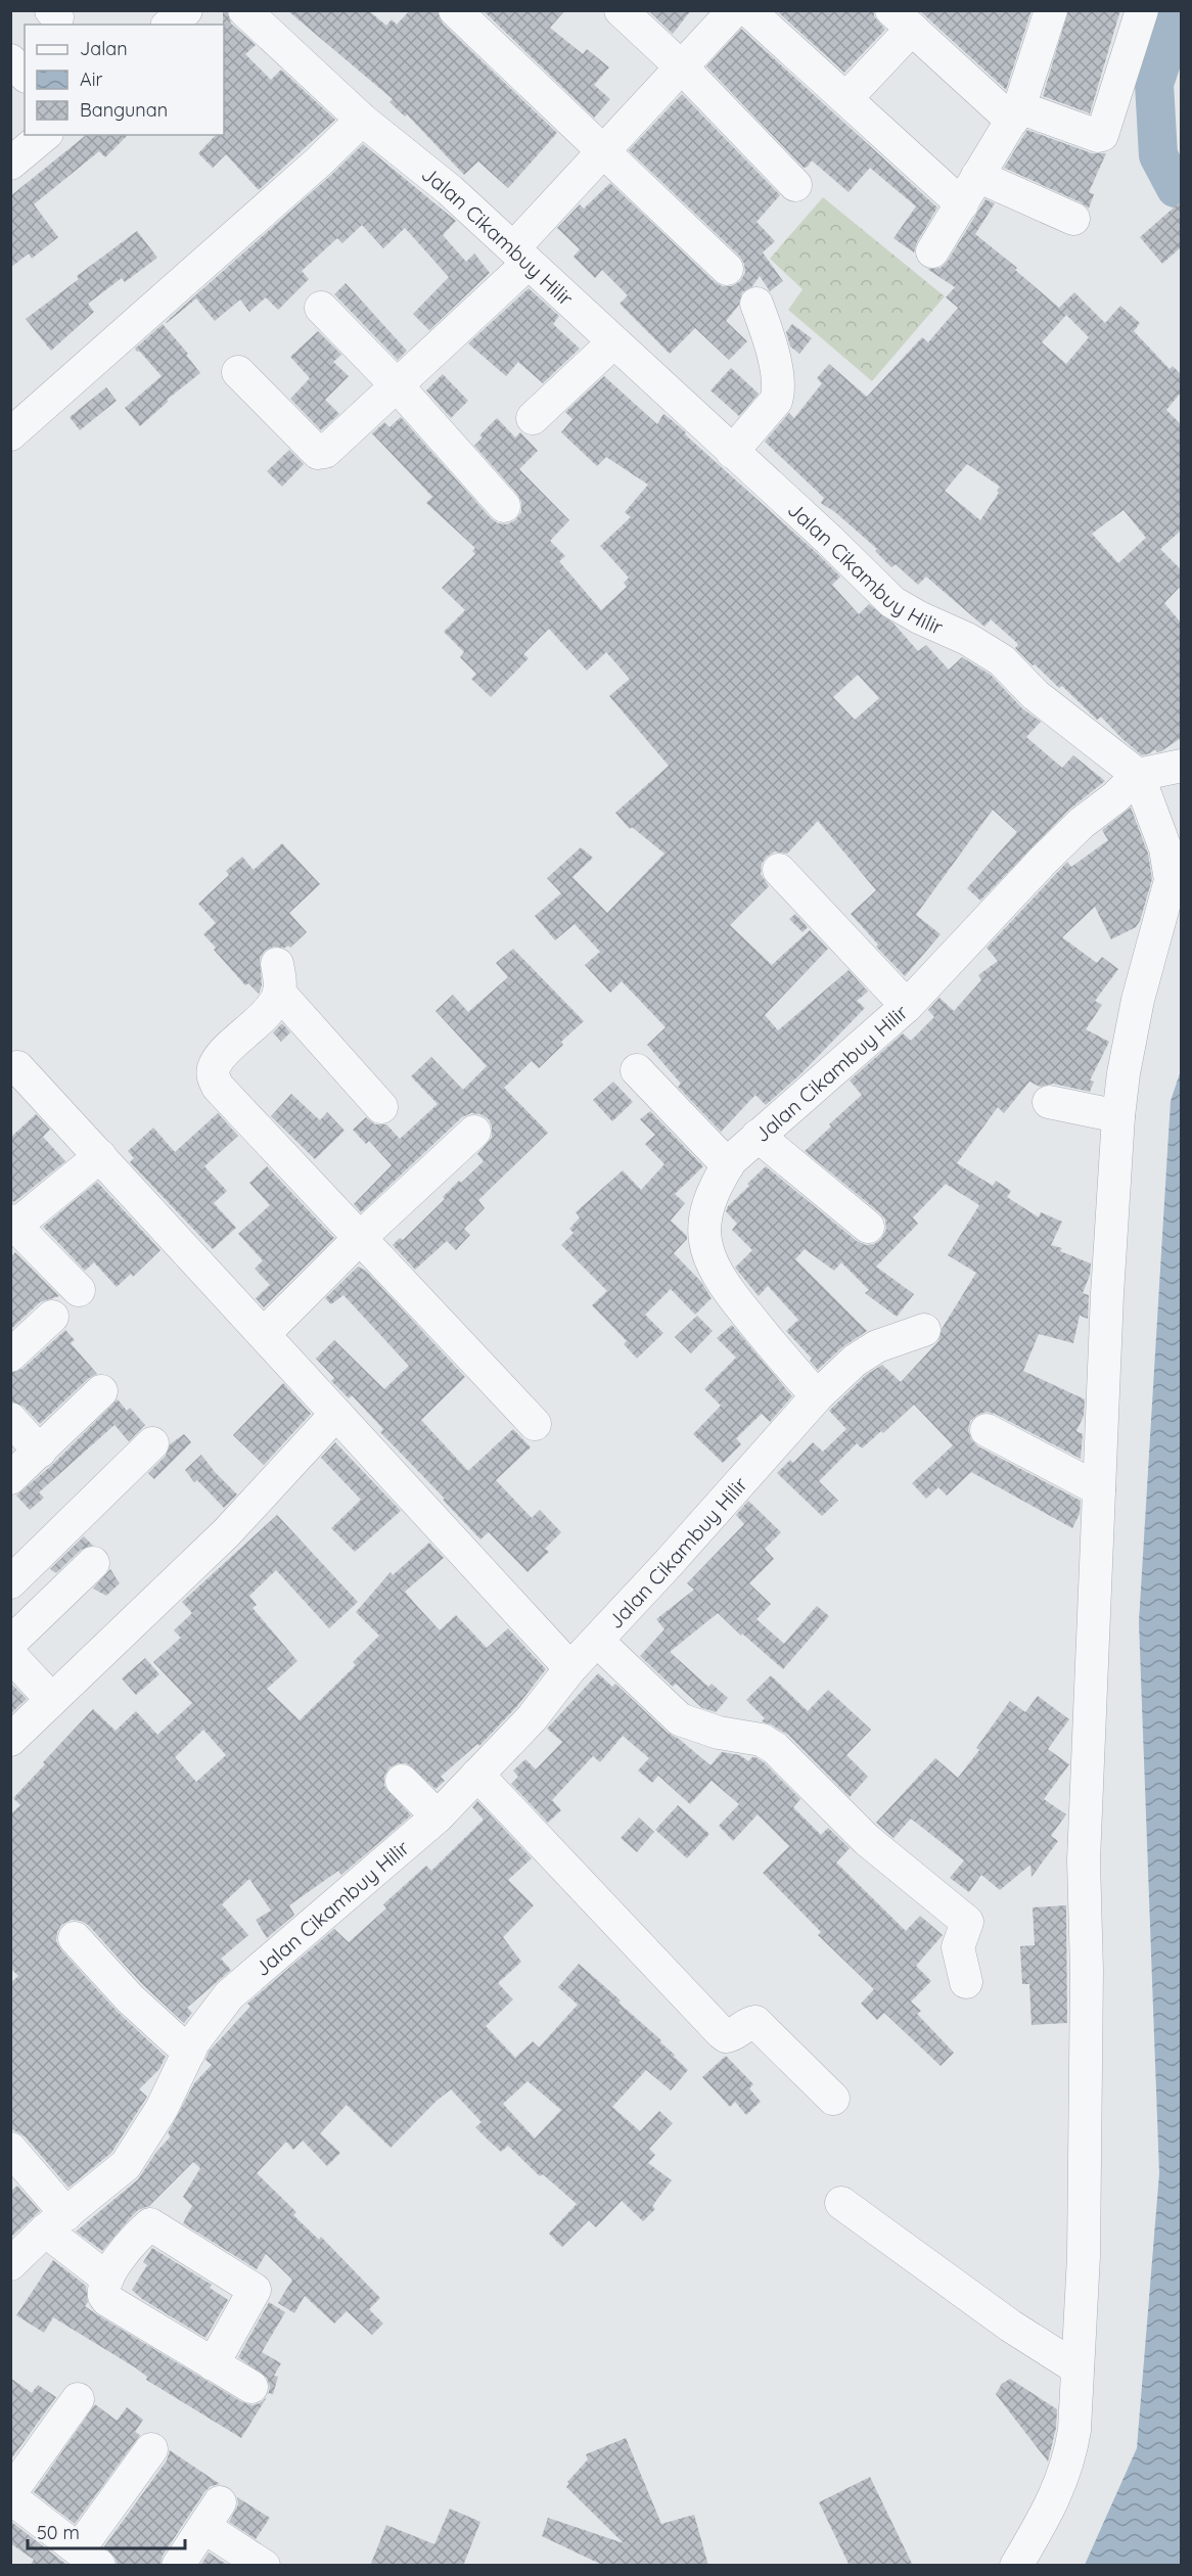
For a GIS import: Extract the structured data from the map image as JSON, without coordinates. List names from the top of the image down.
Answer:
{
  "streets": {
    "street": ["Jalan Cikambuy Hilir"]
  },
  "legend": ["Jalan", "Air", "Bangunan"],
  "scale_bar": "50 m"
}
